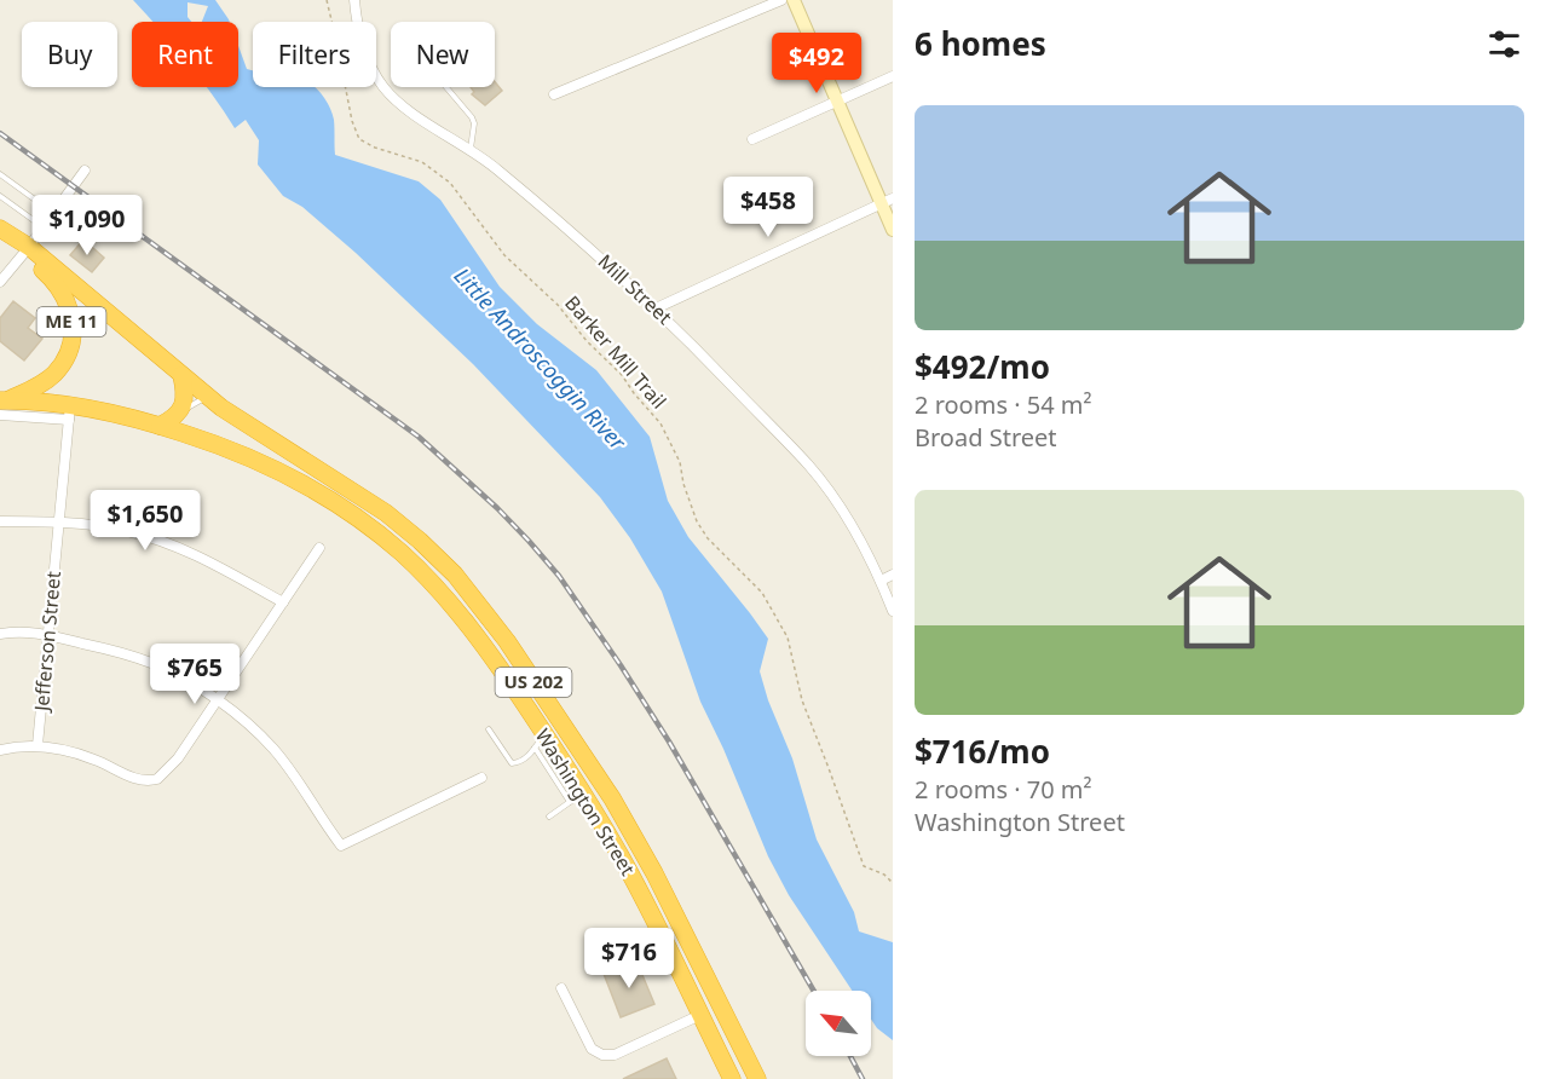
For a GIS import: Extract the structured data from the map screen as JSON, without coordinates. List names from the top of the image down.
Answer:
{
  "streets": {
    "highway": ["ME 11", "US 202", "Washington Street"],
    "street": ["Mill Street", "Jefferson Street"],
    "path": ["Barker Mill Trail"]
  },
  "crossings": [
    ["ME 11", "US 202"],
    ["ME 11", "Washington Street"],
    ["Jefferson Street", "Washington Street"]
  ],
  "water": ["Little Androscoggin River"],
  "north": "top left",
  "page": {
    "heading": "6 homes",
    "chip": [
      "Buy",
      "Rent",
      "Filters",
      "New"
    ],
    "price": [
      "$492",
      "$458",
      "$1,090",
      "$1,650",
      "$765",
      "$716"
    ],
    "list": [
      {
        "name": "$492/mo",
        "note": "2 rooms · 54 m² · Broad Street"
      },
      {
        "name": "$716/mo",
        "note": "2 rooms · 70 m² · Washington Street"
      }
    ]
  }
}
